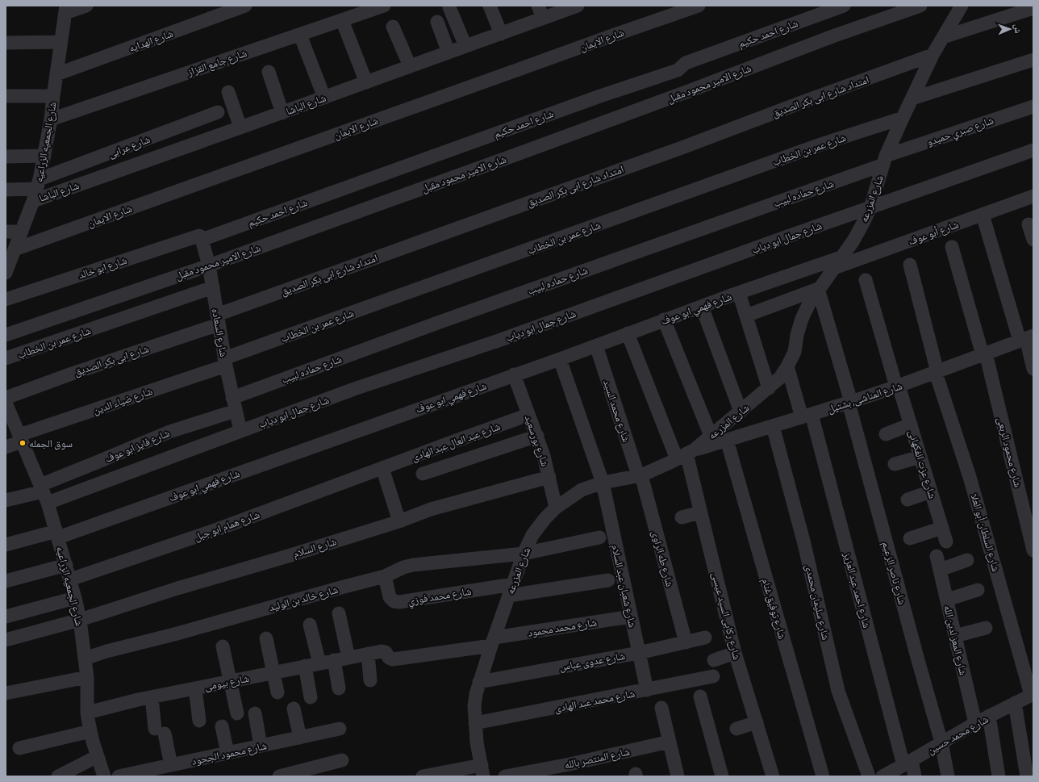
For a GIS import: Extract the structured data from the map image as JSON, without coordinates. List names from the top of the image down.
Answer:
{
  "streets": {
    "street": [
      "شارع احمد حكيم",
      "شارع الايمان",
      "شارع الهدايه",
      "شارع جامع القزاز",
      "شارع الامير محمود مقبل",
      "امتداد شارع ابى بكر الصديق",
      "شارع الباشا",
      "شارع صبري حميدو",
      "شارع الجمعيه الزراعيه",
      "شارع عرابى",
      "شارع عمر بن الخطاب",
      "شارع حماده لبيب",
      "شارع المزرعه",
      "شارع أبو عوف",
      "شارع جمال ابو دياب",
      "شارع ابو خالد",
      "شارع فهمي ابو عوف",
      "شارع السعاده",
      "شارع ابى بكر الصديق",
      "شارع المناشى, بشتيل",
      "شارع ضياء الدين",
      "شارع محمد السيد",
      "شارع بورسعيد",
      "شارع عبد العال عبد الهادى",
      "شارع فايز ابو عوف",
      "شارع محمود الربعى",
      "شارع عزت الفكهانى",
      "شارع همام ابو جبل",
      "شارع السلطان أبو العلا",
      "شارع السلام",
      "شارع طه الراوى",
      "شارع ناصر الزعيم",
      "شارع شعبان عبد السلام",
      "شارع احمد عبد العزيز",
      "شارع محمد فوزي",
      "شارع خالد بن الوليد",
      "شارع سليمان محمدى",
      "شارع توفيق غنام",
      "شارع ركابى السيد عيسى",
      "شارع محمد محمود",
      "شارع المعز لدين الله",
      "شارع عدوى عباس",
      "شارع بيومى",
      "شارع محمد عبد الهادى",
      "شارع محمد حسين",
      "شارع محمود الجحود",
      "شارع المنتصر بالله"
    ]
  },
  "crossings": [
    ["شارع احمد حكيم", "شارع ابو خالد"],
    ["شارع احمد حكيم", "شارع السعاده"],
    ["شارع الايمان", "شارع الجمعيه الزراعيه"],
    ["شارع الهدايه", "شارع الجمعيه الزراعيه"],
    ["شارع جامع القزاز", "شارع الجمعيه الزراعيه"],
    ["شارع الامير محمود مقبل", "شارع السعاده"],
    ["امتداد شارع ابى بكر الصديق", "شارع المزرعه"],
    ["امتداد شارع ابى بكر الصديق", "شارع السعاده"],
    ["امتداد شارع ابى بكر الصديق", "شارع ابى بكر الصديق"],
    ["شارع الباشا", "شارع الجمعيه الزراعيه"],
    ["شارع الباشا", "شارع عرابى"],
    ["شارع صبري حميدو", "شارع حماده لبيب"],
    ["شارع صبري حميدو", "شارع المزرعه"],
    ["شارع الجمعيه الزراعيه", "شارع عرابى"],
    ["شارع الجمعيه الزراعيه", "شارع جمال ابو دياب"],
    ["شارع الجمعيه الزراعيه", "شارع فهمي ابو عوف"],
    ["شارع الجمعيه الزراعيه", "شارع ضياء الدين"],
    ["شارع الجمعيه الزراعيه", "شارع فايز ابو عوف"],
    ["شارع الجمعيه الزراعيه", "شارع همام ابو جبل"],
    ["شارع الجمعيه الزراعيه", "شارع السلام"],
    ["شارع الجمعيه الزراعيه", "شارع خالد بن الوليد"],
    ["شارع الجمعيه الزراعيه", "شارع بيومى"],
    ["شارع عمر بن الخطاب", "شارع المزرعه"],
    ["شارع عمر بن الخطاب", "شارع السعاده"],
    ["شارع عمر بن الخطاب", "شارع ضياء الدين"],
    ["شارع حماده لبيب", "شارع المزرعه"],
    ["شارع حماده لبيب", "شارع السعاده"],
    ["شارع حماده لبيب", "شارع فايز ابو عوف"],
    ["شارع المزرعه", "شارع أبو عوف"],
    ["شارع المزرعه", "شارع جمال ابو دياب"],
    ["شارع المزرعه", "شارع فهمي ابو عوف"],
    ["شارع المزرعه", "شارع المناشى, بشتيل"],
    ["شارع المزرعه", "شارع محمد السيد"],
    ["شارع المزرعه", "شارع بورسعيد"],
    ["شارع المزرعه", "شارع طه الراوى"],
    ["شارع المزرعه", "شارع ناصر الزعيم"],
    ["شارع المزرعه", "شارع شعبان عبد السلام"],
    ["شارع المزرعه", "شارع احمد عبد العزيز"],
    ["شارع المزرعه", "شارع محمد فوزي"],
    ["شارع المزرعه", "شارع خالد بن الوليد"],
    ["شارع المزرعه", "شارع ركابى السيد عيسى"],
    ["شارع المزرعه", "شارع محمد محمود"],
    ["شارع المزرعه", "شارع عدوى عباس"],
    ["شارع المزرعه", "شارع محمد عبد الهادى"],
    ["شارع جمال ابو دياب", "شارع السعاده"],
    ["شارع جمال ابو دياب", "شارع فايز ابو عوف"],
    ["شارع ابو خالد", "شارع السعاده"],
    ["شارع فهمي ابو عوف", "شارع محمد السيد"],
    ["شارع فهمي ابو عوف", "شارع بورسعيد"],
    ["شارع فهمي ابو عوف", "شارع شعبان عبد السلام"],
    ["شارع فهمي ابو عوف", "شارع ركابى السيد عيسى"],
    ["شارع السعاده", "شارع ابى بكر الصديق"],
    ["شارع السعاده", "شارع ضياء الدين"],
    ["شارع السعاده", "شارع فايز ابو عوف"],
    ["شارع المناشى, بشتيل", "شارع محمود الربعى"],
    ["شارع المناشى, بشتيل", "شارع عزت الفكهانى"],
    ["شارع المناشى, بشتيل", "شارع السلطان أبو العلا"],
    ["شارع المناشى, بشتيل", "شارع ناصر الزعيم"],
    ["شارع المناشى, بشتيل", "شارع احمد عبد العزيز"],
    ["شارع المناشى, بشتيل", "شارع سليمان محمدى"],
    ["شارع المناشى, بشتيل", "شارع توفيق غنام"],
    ["شارع المناشى, بشتيل", "شارع ركابى السيد عيسى"],
    ["شارع محمد السيد", "شارع طه الراوى"],
    ["شارع بورسعيد", "شارع عبد العال عبد الهادى"],
    ["شارع بورسعيد", "شارع السلام"],
    ["شارع عبد العال عبد الهادى", "شارع همام ابو جبل"],
    ["شارع السلطان أبو العلا", "شارع محمد حسين"],
    ["شارع طه الراوى", "شارع عدوى عباس"],
    ["شارع ناصر الزعيم", "شارع محمد حسين"],
    ["شارع شعبان عبد السلام", "شارع محمد محمود"],
    ["شارع شعبان عبد السلام", "شارع عدوى عباس"],
    ["شارع شعبان عبد السلام", "شارع محمد عبد الهادى"],
    ["شارع احمد عبد العزيز", "شارع محمد حسين"],
    ["شارع محمد فوزي", "شارع خالد بن الوليد"],
    ["شارع محمد محمود", "شارع بيومى"],
    ["شارع المعز لدين الله", "شارع محمد حسين"]
  ],
  "places": ["سوق الجمله"],
  "north": "right"
}
